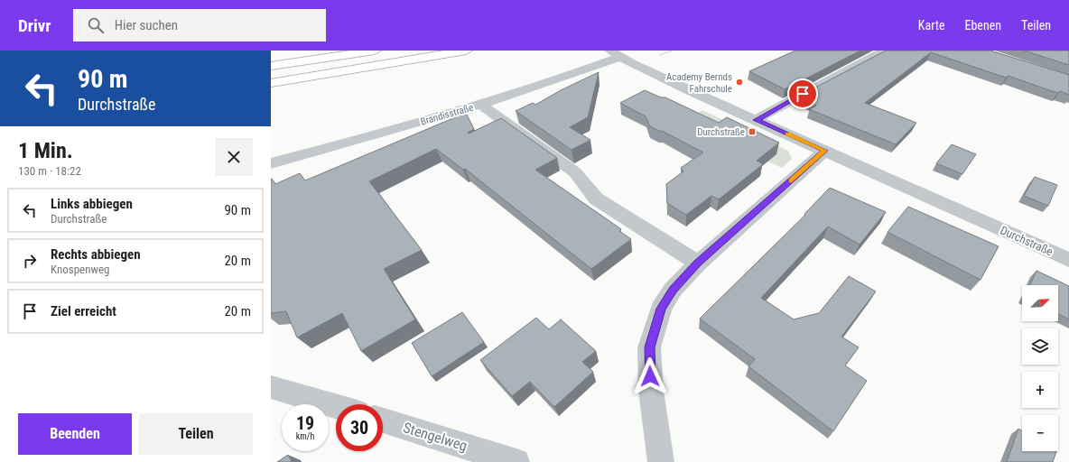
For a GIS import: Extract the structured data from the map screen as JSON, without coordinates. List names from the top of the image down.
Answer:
{
  "streets": {
    "street": ["Brandisstraße", "Durchstraße", "Stengelweg"]
  },
  "crossings": [
    ["Brandisstraße", "Durchstraße"]
  ],
  "places": {
    "other": ["Academy Bernds Fahrschule"],
    "transit": ["Durchstraße"]
  },
  "north": "top right",
  "page": {
    "header": "Drivr",
    "search": "Hier suchen",
    "nav": ["Karte", "Ebenen", "Teilen"],
    "turn": ["90 m", "Durchstraße"],
    "heading": ["1 Min.", "130 m · 18:22"],
    "list": [
      {
        "name": "Links abbiegen",
        "note": "Durchstraße",
        "value": "90 m"
      },
      {
        "name": "Rechts abbiegen",
        "note": "Knospenweg",
        "value": "20 m"
      },
      {
        "name": "Ziel erreicht",
        "value": "20 m"
      }
    ],
    "map_buttons": ["+", "−"],
    "speed": "19 km/h",
    "limit": "30",
    "buttons": ["Beenden", "Teilen"]
  }
}
